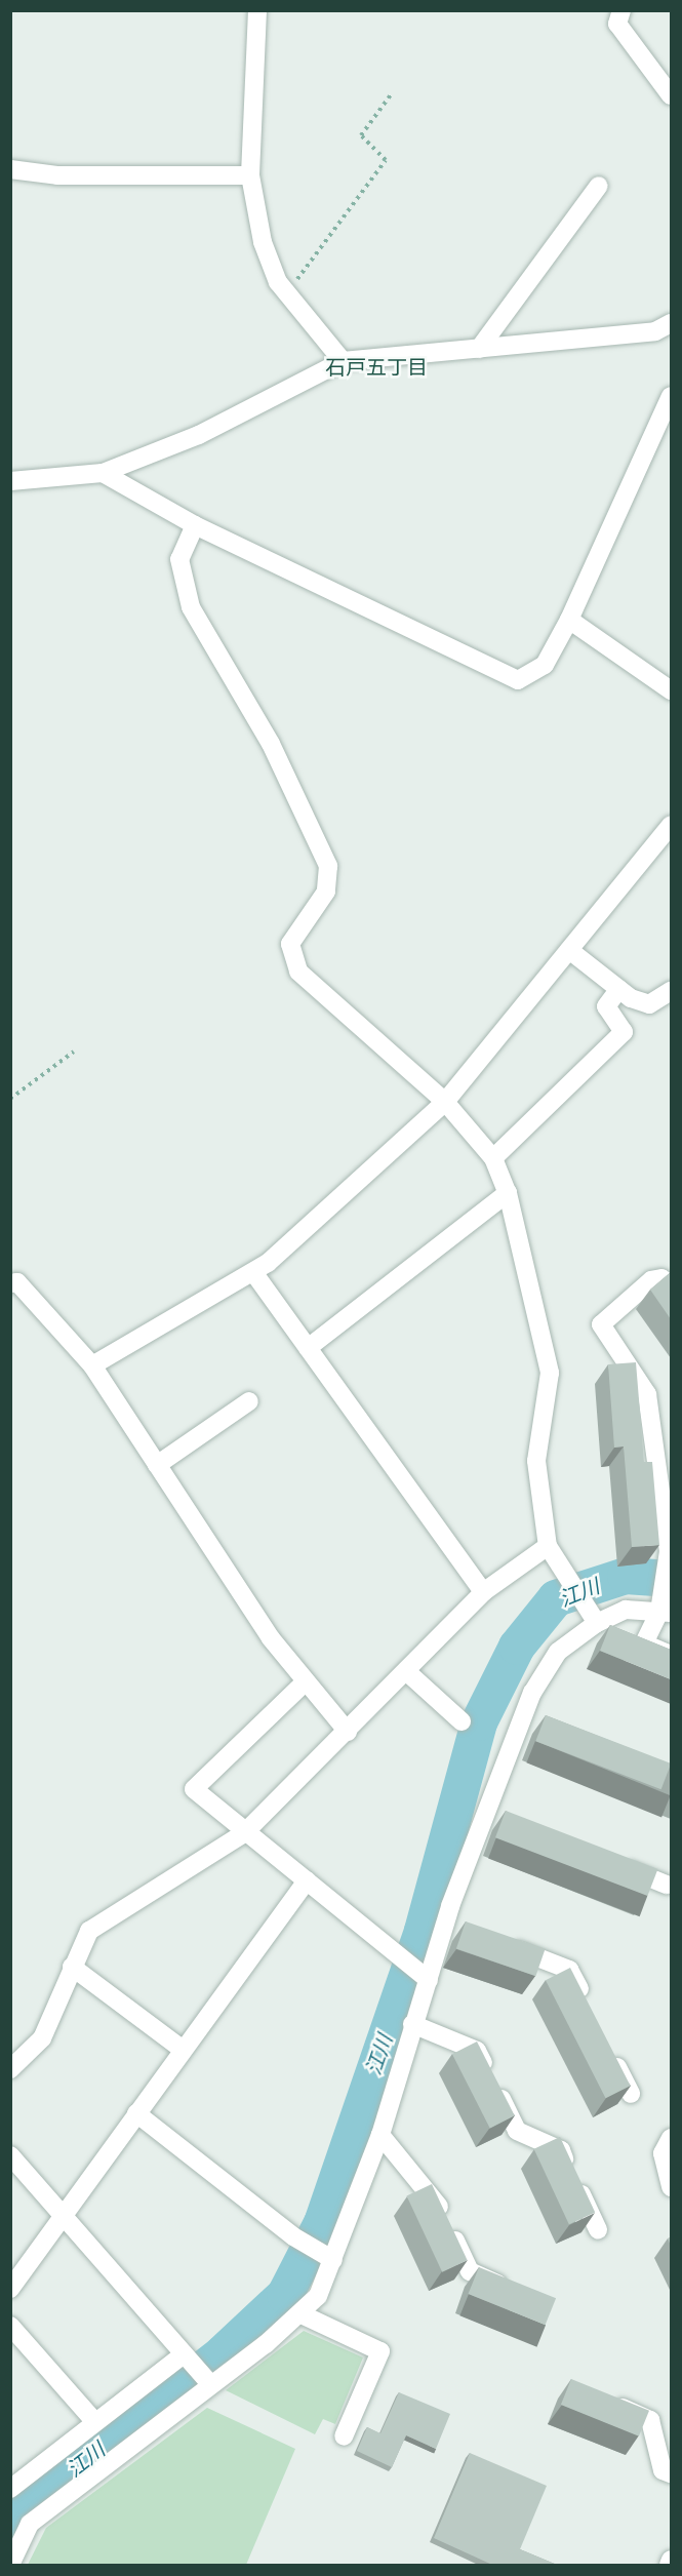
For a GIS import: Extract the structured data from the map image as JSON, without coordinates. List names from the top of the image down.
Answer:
{
  "districts": ["石戸五丁目"],
  "water": ["江川"]
}
